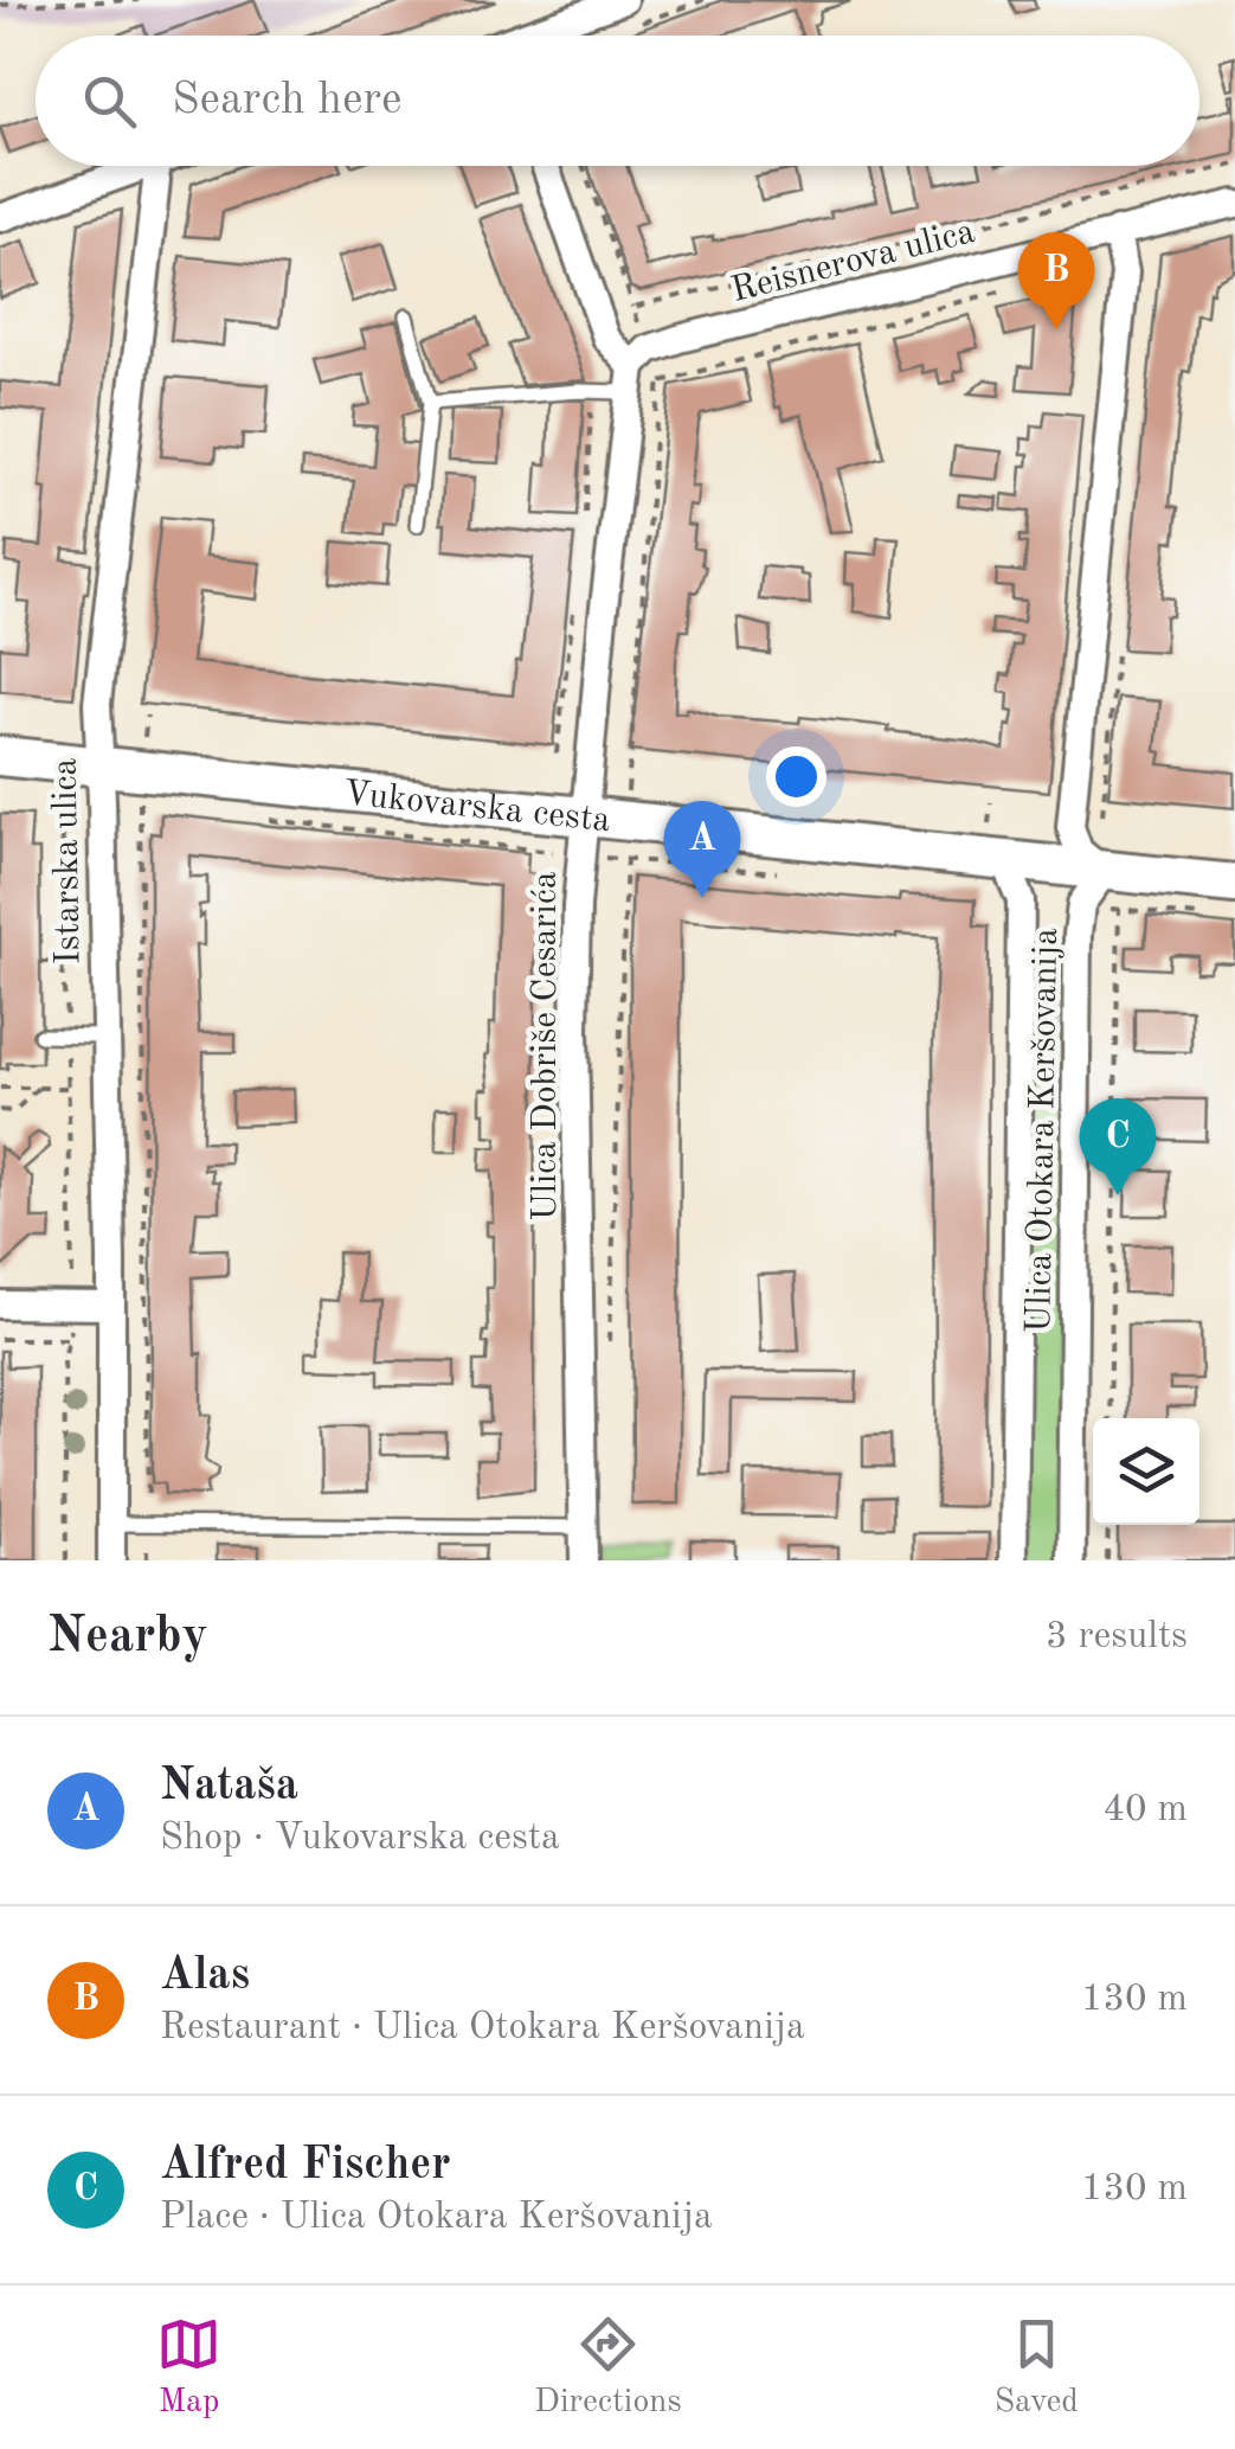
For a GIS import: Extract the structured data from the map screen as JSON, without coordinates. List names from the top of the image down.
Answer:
{
  "streets": {
    "main road": ["Vukovarska cesta"],
    "street": [
      "Reisnerova ulica",
      "Istarska ulica",
      "Ulica Dobriše Cesarića",
      "Ulica Otokara Keršovanija"
    ]
  },
  "crossings": [
    ["Reisnerova ulica", "Ulica Dobriše Cesarića"],
    ["Vukovarska cesta", "Istarska ulica"],
    ["Vukovarska cesta", "Ulica Dobriše Cesarića"],
    ["Vukovarska cesta", "Ulica Otokara Keršovanija"]
  ],
  "page": {
    "search": "Search here",
    "pins": ["B", "A", "C"],
    "heading": ["Nearby", "3 results"],
    "list": [
      {
        "mark": "A",
        "name": "Nataša",
        "note": "Shop · Vukovarska cesta",
        "value": "40 m"
      },
      {
        "mark": "B",
        "name": "Alas",
        "note": "Restaurant · Ulica Otokara Keršovanija",
        "value": "130 m"
      },
      {
        "mark": "C",
        "name": "Alfred Fischer",
        "note": "Place · Ulica Otokara Keršovanija",
        "value": "130 m"
      }
    ],
    "nav": ["Map", "Directions", "Saved"]
  }
}
